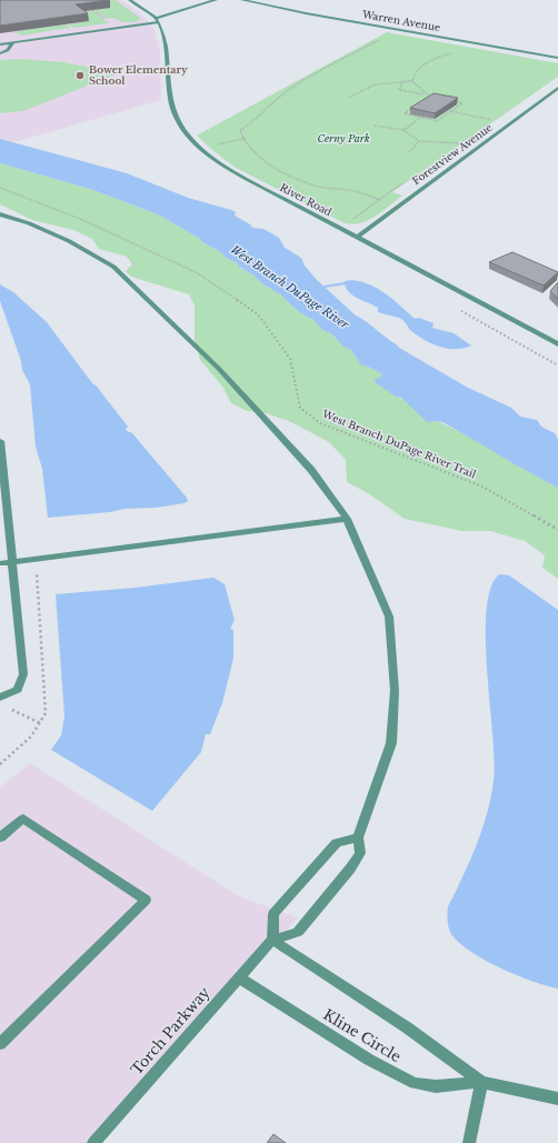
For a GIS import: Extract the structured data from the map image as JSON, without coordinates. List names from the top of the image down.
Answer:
{
  "streets": {
    "street": [
      "Warren Avenue",
      "Forestview Avenue",
      "River Road",
      "Torch Parkway",
      "Kline Circle"
    ],
    "path": ["West Branch DuPage River Trail"]
  },
  "crossings": [
    ["Forestview Avenue", "River Road"],
    ["Torch Parkway", "Kline Circle"]
  ],
  "water": ["West Branch DuPage River"],
  "parks": ["Cerny Park"],
  "places": ["Bower Elementary School"]
}
